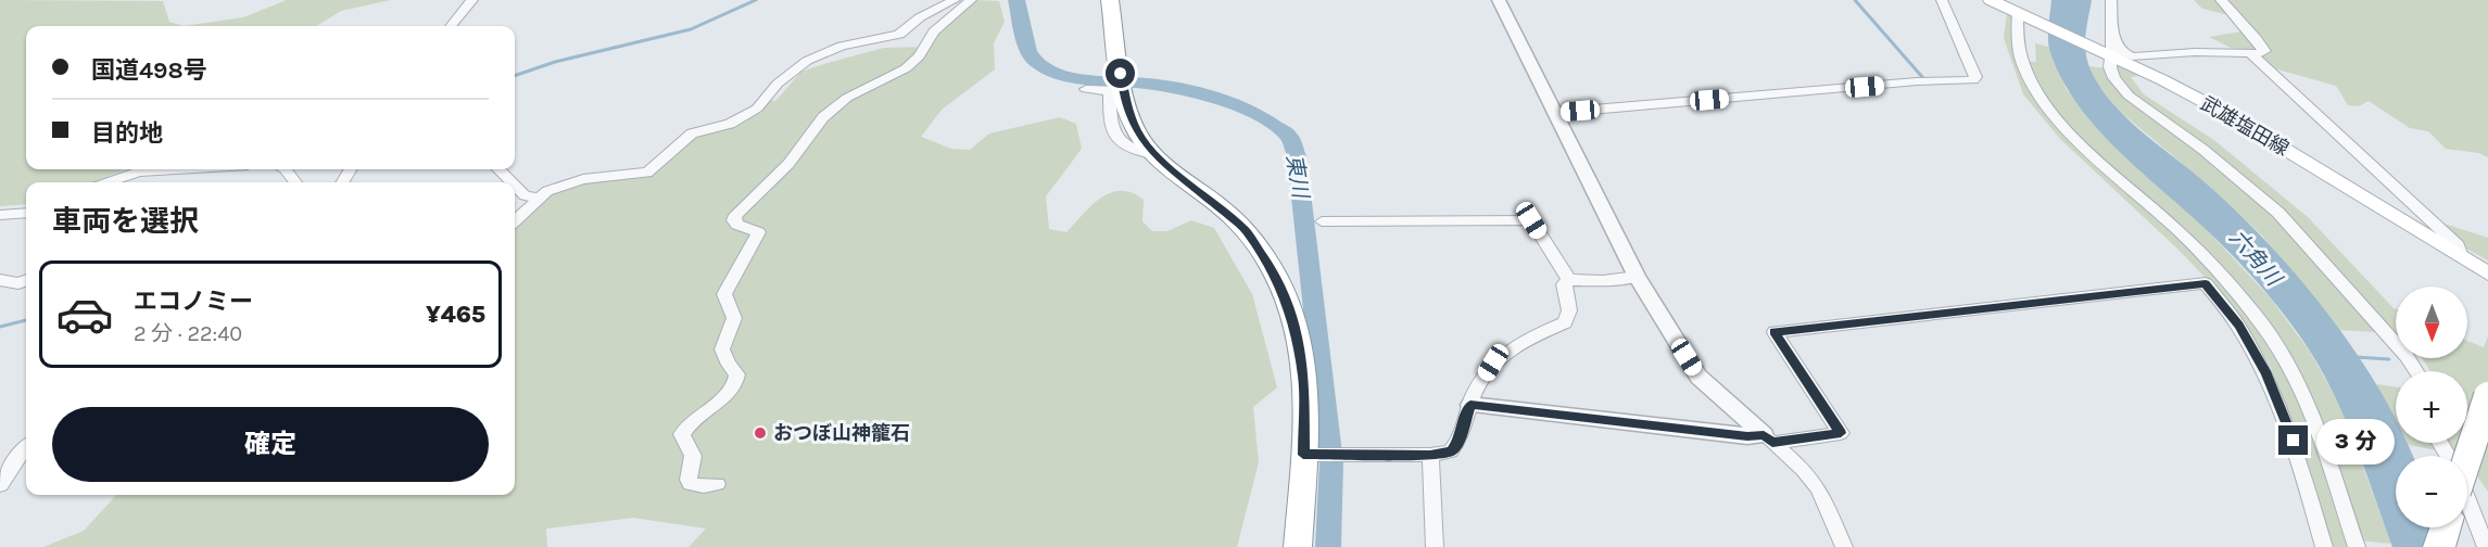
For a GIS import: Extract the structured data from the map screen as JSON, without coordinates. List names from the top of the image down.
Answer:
{
  "streets": {
    "main road": ["武雄塩田線"]
  },
  "water": ["東川", "六角川"],
  "places": ["おつぼ山神籠石"],
  "north": "bottom",
  "page": {
    "banner": ["国道498号", "目的地"],
    "heading": "車両を選択",
    "list": [
      {
        "name": "エコノミー",
        "note": "2 分 · 22:40",
        "value": "¥465"
      }
    ],
    "map_buttons": ["+", "−"],
    "buttons": "確定",
    "bubble": "3 分"
  }
}
